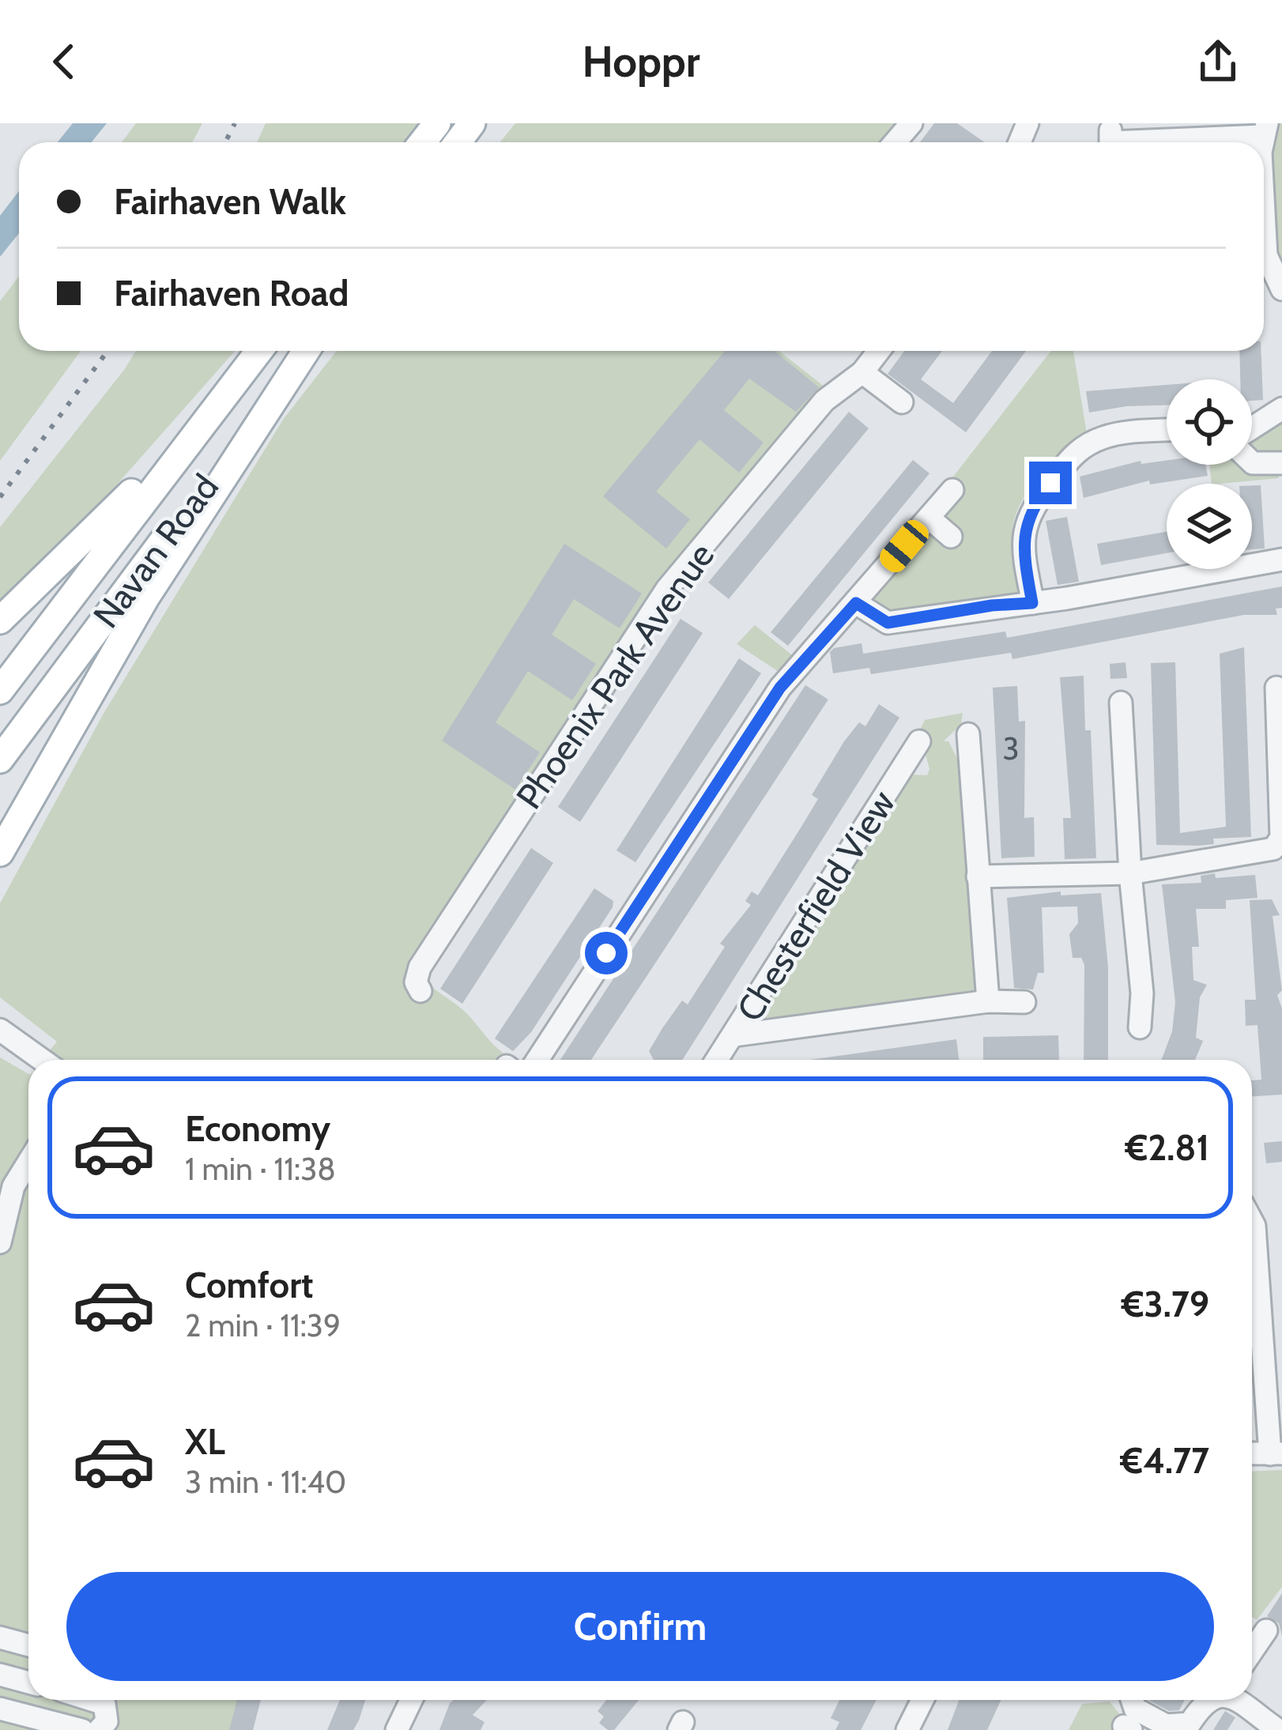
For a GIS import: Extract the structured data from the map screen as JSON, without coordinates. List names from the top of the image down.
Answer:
{
  "streets": {
    "main road": ["Navan Road"],
    "street": ["Phoenix Park Avenue", "Chesterfield View"]
  },
  "house_numbers": ["3"],
  "page": {
    "header": "Hoppr",
    "banner": ["Fairhaven Walk", "Fairhaven Road"],
    "list": [
      {
        "name": "Economy",
        "note": "1 min · 11:38",
        "value": "€2.81"
      },
      {
        "name": "Comfort",
        "note": "2 min · 11:39",
        "value": "€3.79"
      },
      {
        "name": "XL",
        "note": "3 min · 11:40",
        "value": "€4.77"
      }
    ],
    "buttons": "Confirm"
  }
}
